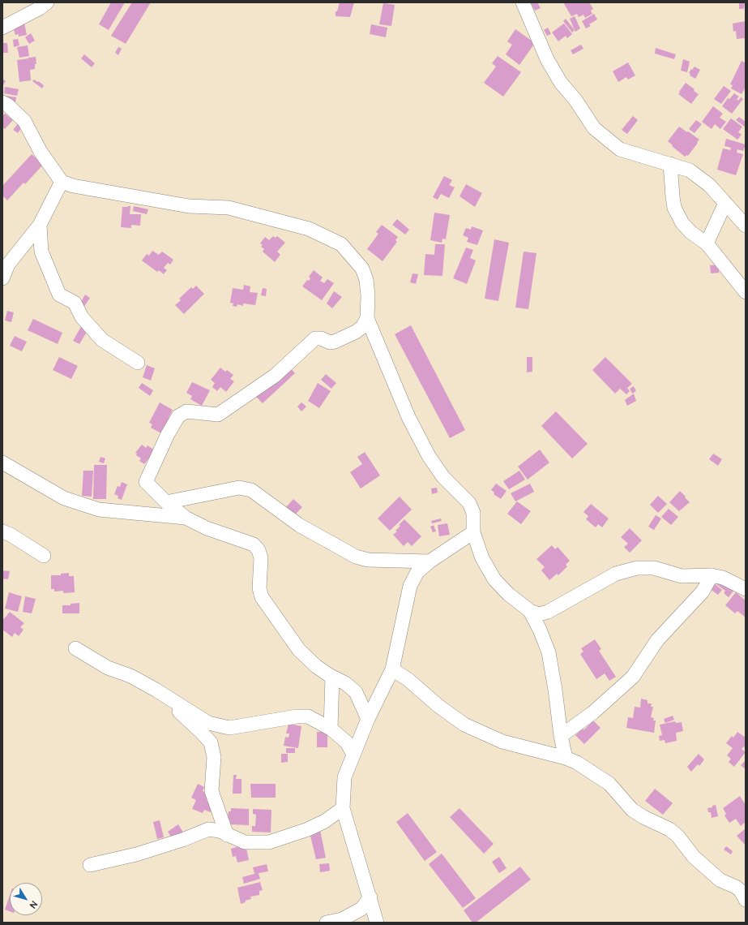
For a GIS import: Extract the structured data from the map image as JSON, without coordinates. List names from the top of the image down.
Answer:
{
  "north": "bottom right"
}
